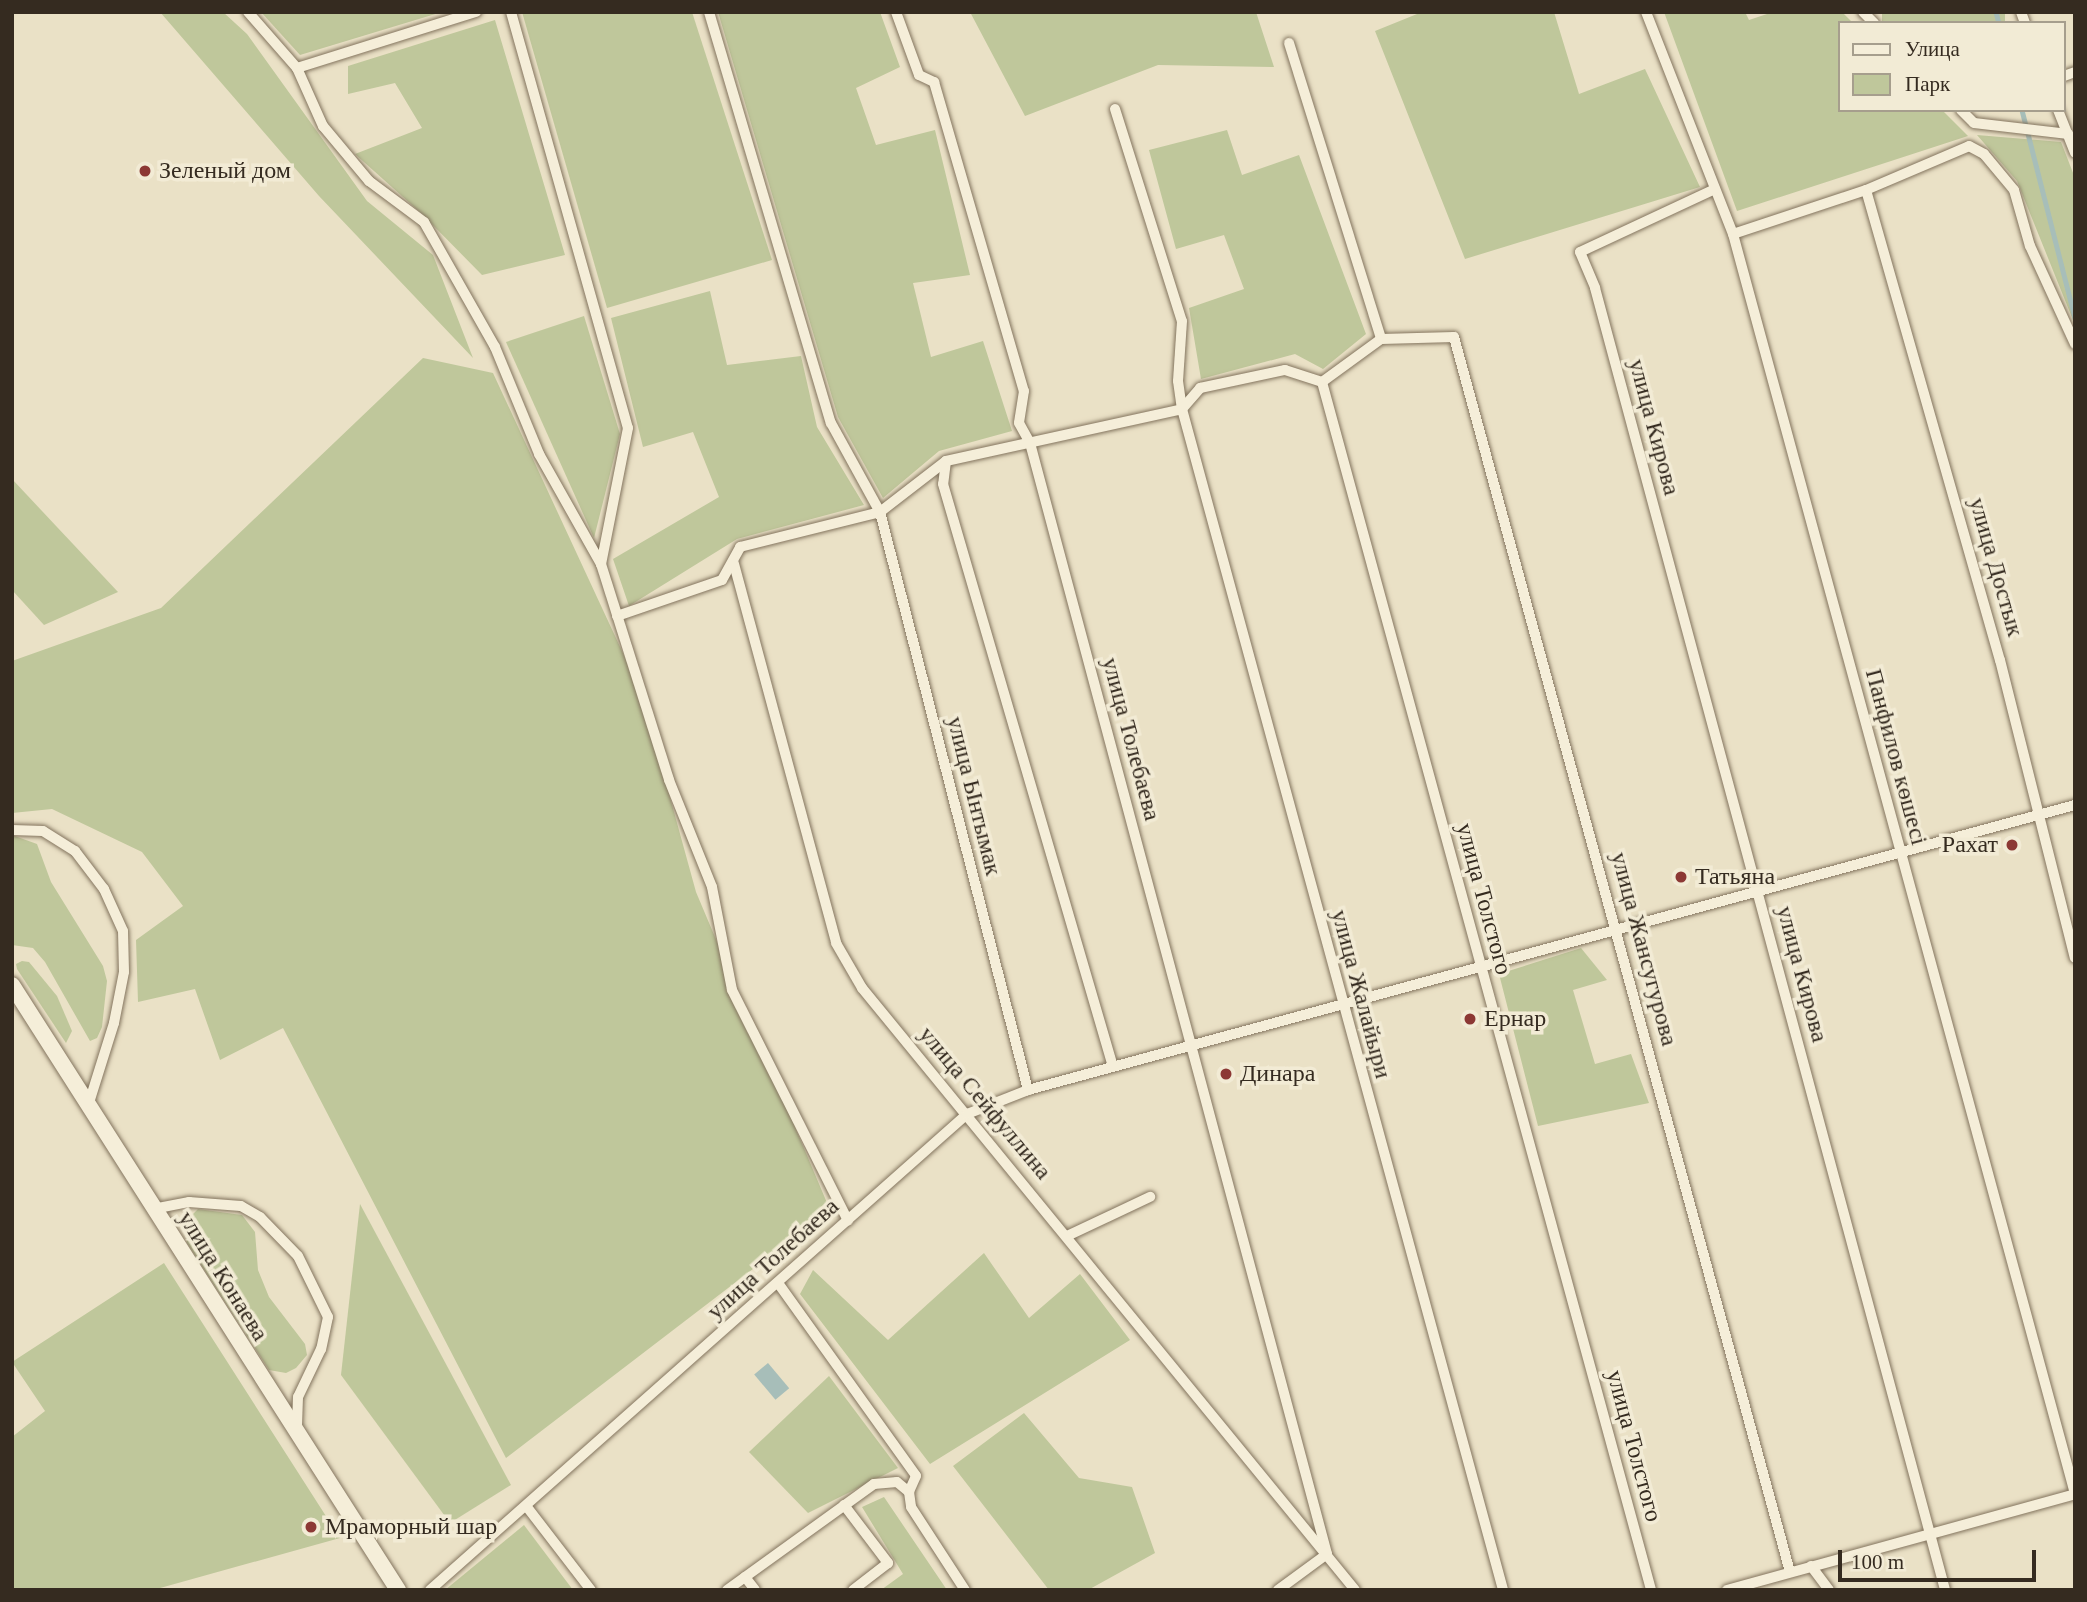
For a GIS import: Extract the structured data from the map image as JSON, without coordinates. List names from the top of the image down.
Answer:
{
  "streets": {
    "main road": ["улица Конаева"],
    "street": [
      "улица Кирова",
      "улица Достык",
      "улица Толебаева",
      "Панфилов көшесі",
      "улица Ынтымак",
      "улица Толстого",
      "улица Жансугурова",
      "улица Жалайыри",
      "улица Сейфуллина"
    ]
  },
  "crossings": [
    ["улица Кирова", "улица Толебаева"],
    ["улица Кирова", "Панфилов көшесі"],
    ["улица Достык", "улица Толебаева"],
    ["улица Толебаева", "Панфилов көшесі"],
    ["улица Толебаева", "улица Ынтымак"],
    ["улица Толебаева", "улица Толстого"],
    ["улица Толебаева", "улица Жансугурова"],
    ["улица Толебаева", "улица Жалайыри"],
    ["улица Толебаева", "улица Сейфуллина"]
  ],
  "places": [
    "Зеленый дом",
    "Рахат",
    "Татьяна",
    "Ернар",
    "Динара",
    "Мраморный шар"
  ],
  "legend": ["Улица", "Парк"],
  "scale_bar": "100 m"
}
